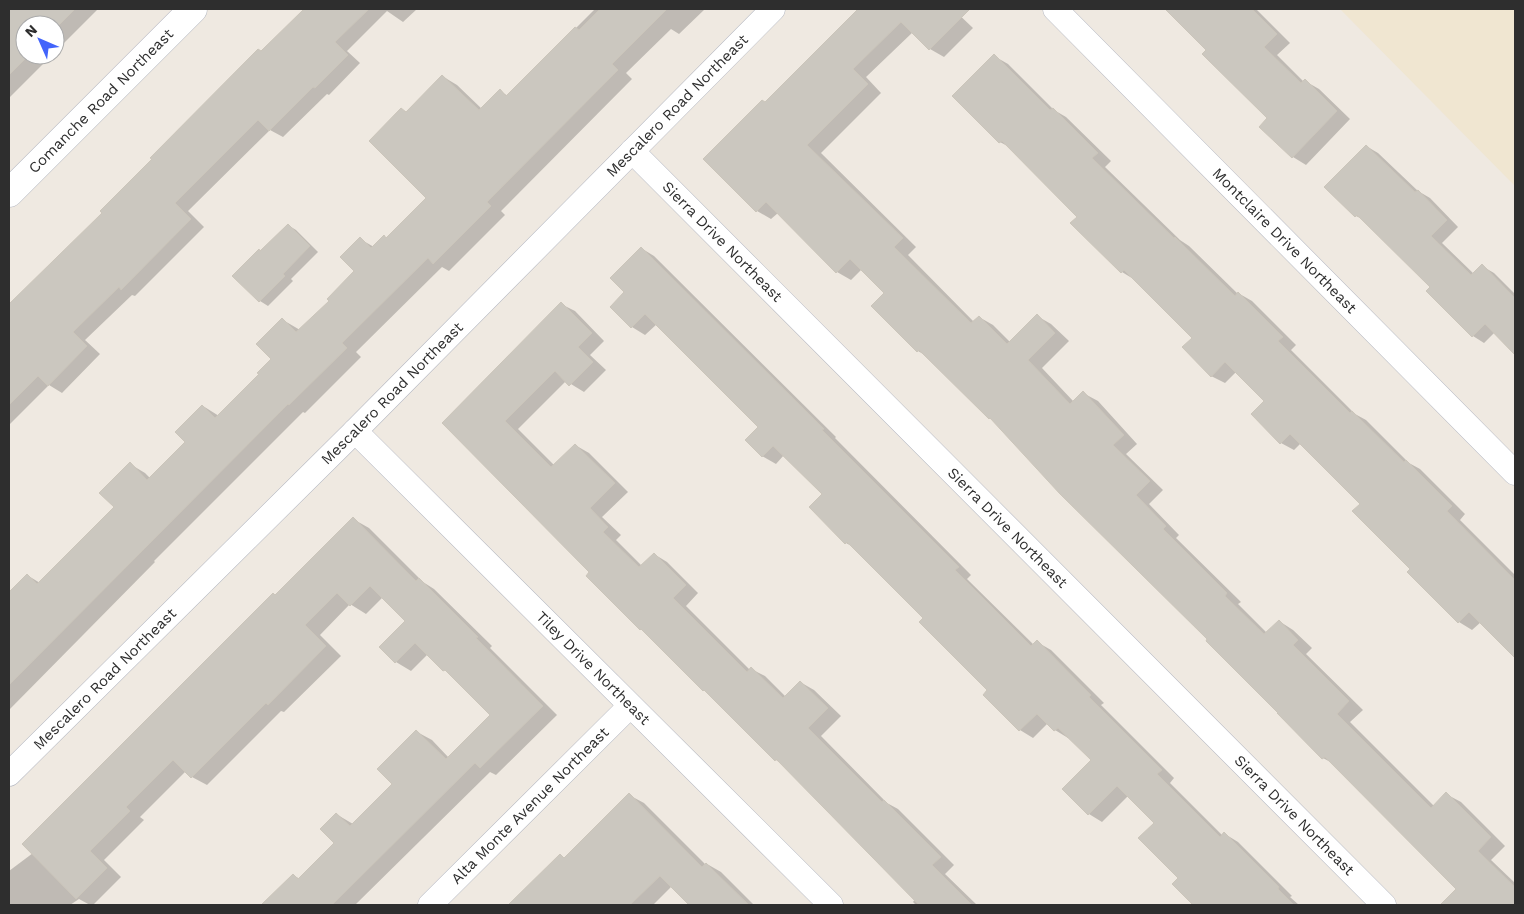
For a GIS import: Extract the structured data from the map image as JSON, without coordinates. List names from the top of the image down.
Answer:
{
  "streets": {
    "street": [
      "Comanche Road Northeast",
      "Mescalero Road Northeast",
      "Montclaire Drive Northeast",
      "Sierra Drive Northeast",
      "Tiley Drive Northeast",
      "Alta Monte Avenue Northeast"
    ]
  },
  "crossings": [
    ["Mescalero Road Northeast", "Sierra Drive Northeast"],
    ["Mescalero Road Northeast", "Tiley Drive Northeast"],
    ["Tiley Drive Northeast", "Alta Monte Avenue Northeast"]
  ],
  "north": "top left"
}
